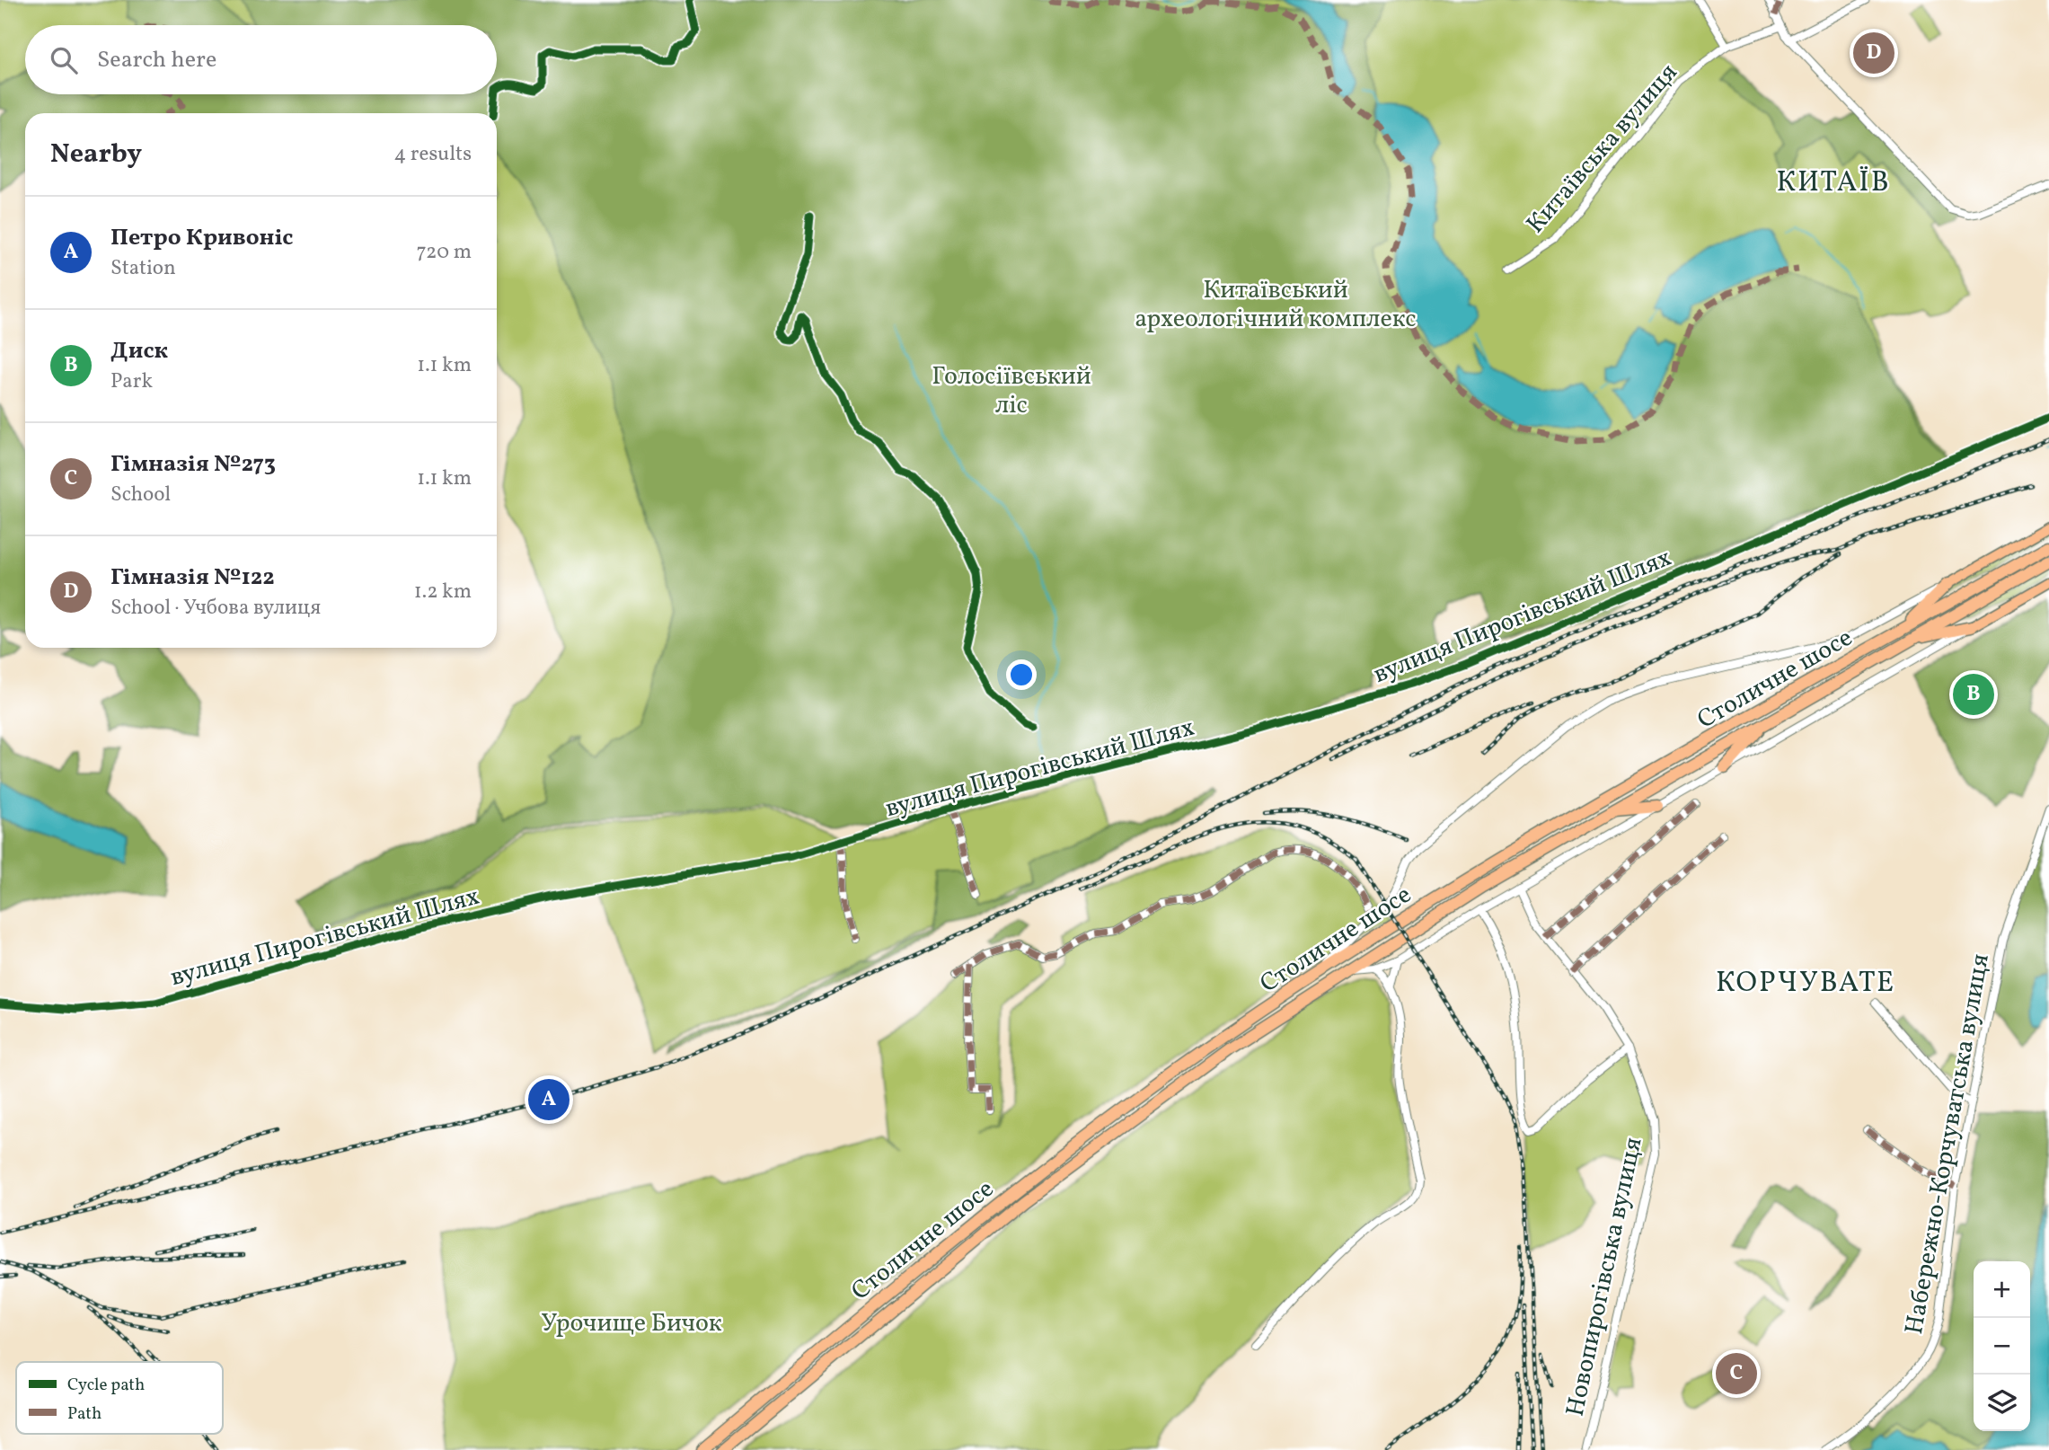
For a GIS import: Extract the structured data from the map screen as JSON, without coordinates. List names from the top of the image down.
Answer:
{
  "streets": {
    "highway": ["Столичне шосе"],
    "street": [
      "Китаївська вулиця",
      "вулиця Пирогівський Шлях",
      "Набережно-Корчуватська вулиця",
      "Новопирогівська вулиця"
    ]
  },
  "districts": ["КИТАЇВ", "КОРЧУВАТЕ"],
  "parks": ["Китаївський археологічний комплекс", "Голосіївський ліс", "Урочище Бичок"],
  "legend": ["Cycle path", "Path"],
  "page": {
    "search": "Search here",
    "pins": [
      "D",
      "B",
      "A",
      "C"
    ],
    "heading": ["Nearby", "4 results"],
    "list": [
      {
        "mark": "A",
        "name": "Петро Кривоніс",
        "note": "Station",
        "value": "720 m"
      },
      {
        "mark": "B",
        "name": "Диск",
        "note": "Park",
        "value": "1.1 km"
      },
      {
        "mark": "C",
        "name": "Гімназія №273",
        "note": "School",
        "value": "1.1 km"
      },
      {
        "mark": "D",
        "name": "Гімназія №122",
        "note": "School · Учбова вулиця",
        "value": "1.2 km"
      }
    ],
    "map_buttons": ["+", "−"]
  }
}
